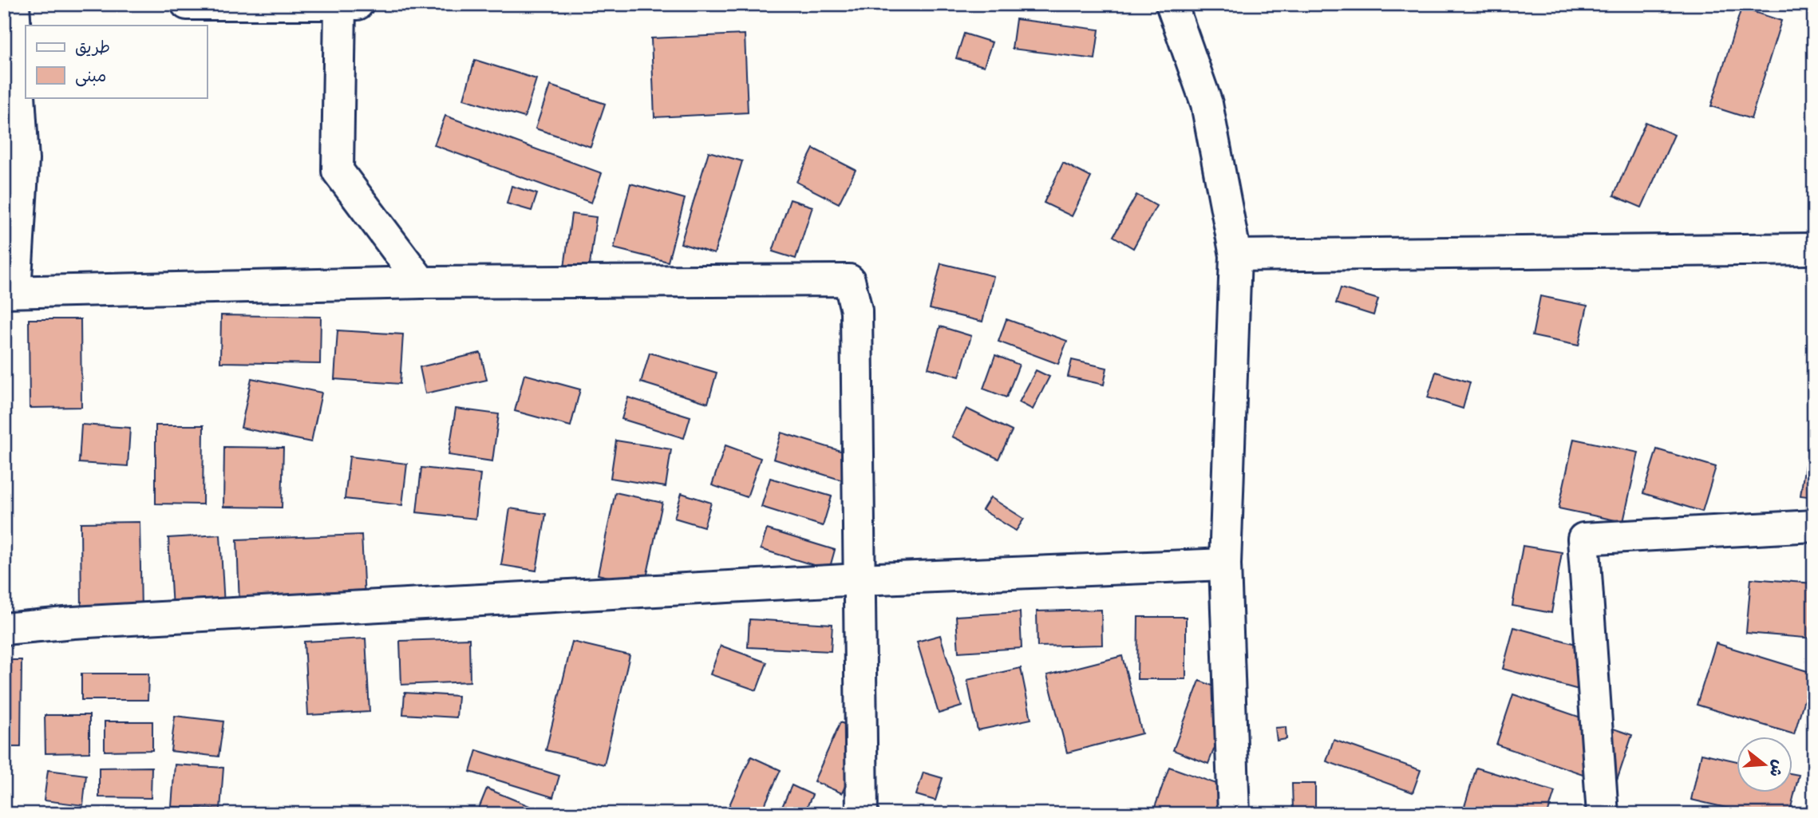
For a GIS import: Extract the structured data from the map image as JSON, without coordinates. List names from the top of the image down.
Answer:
{
  "legend": ["طريق", "مبنى"],
  "north": "right"
}
